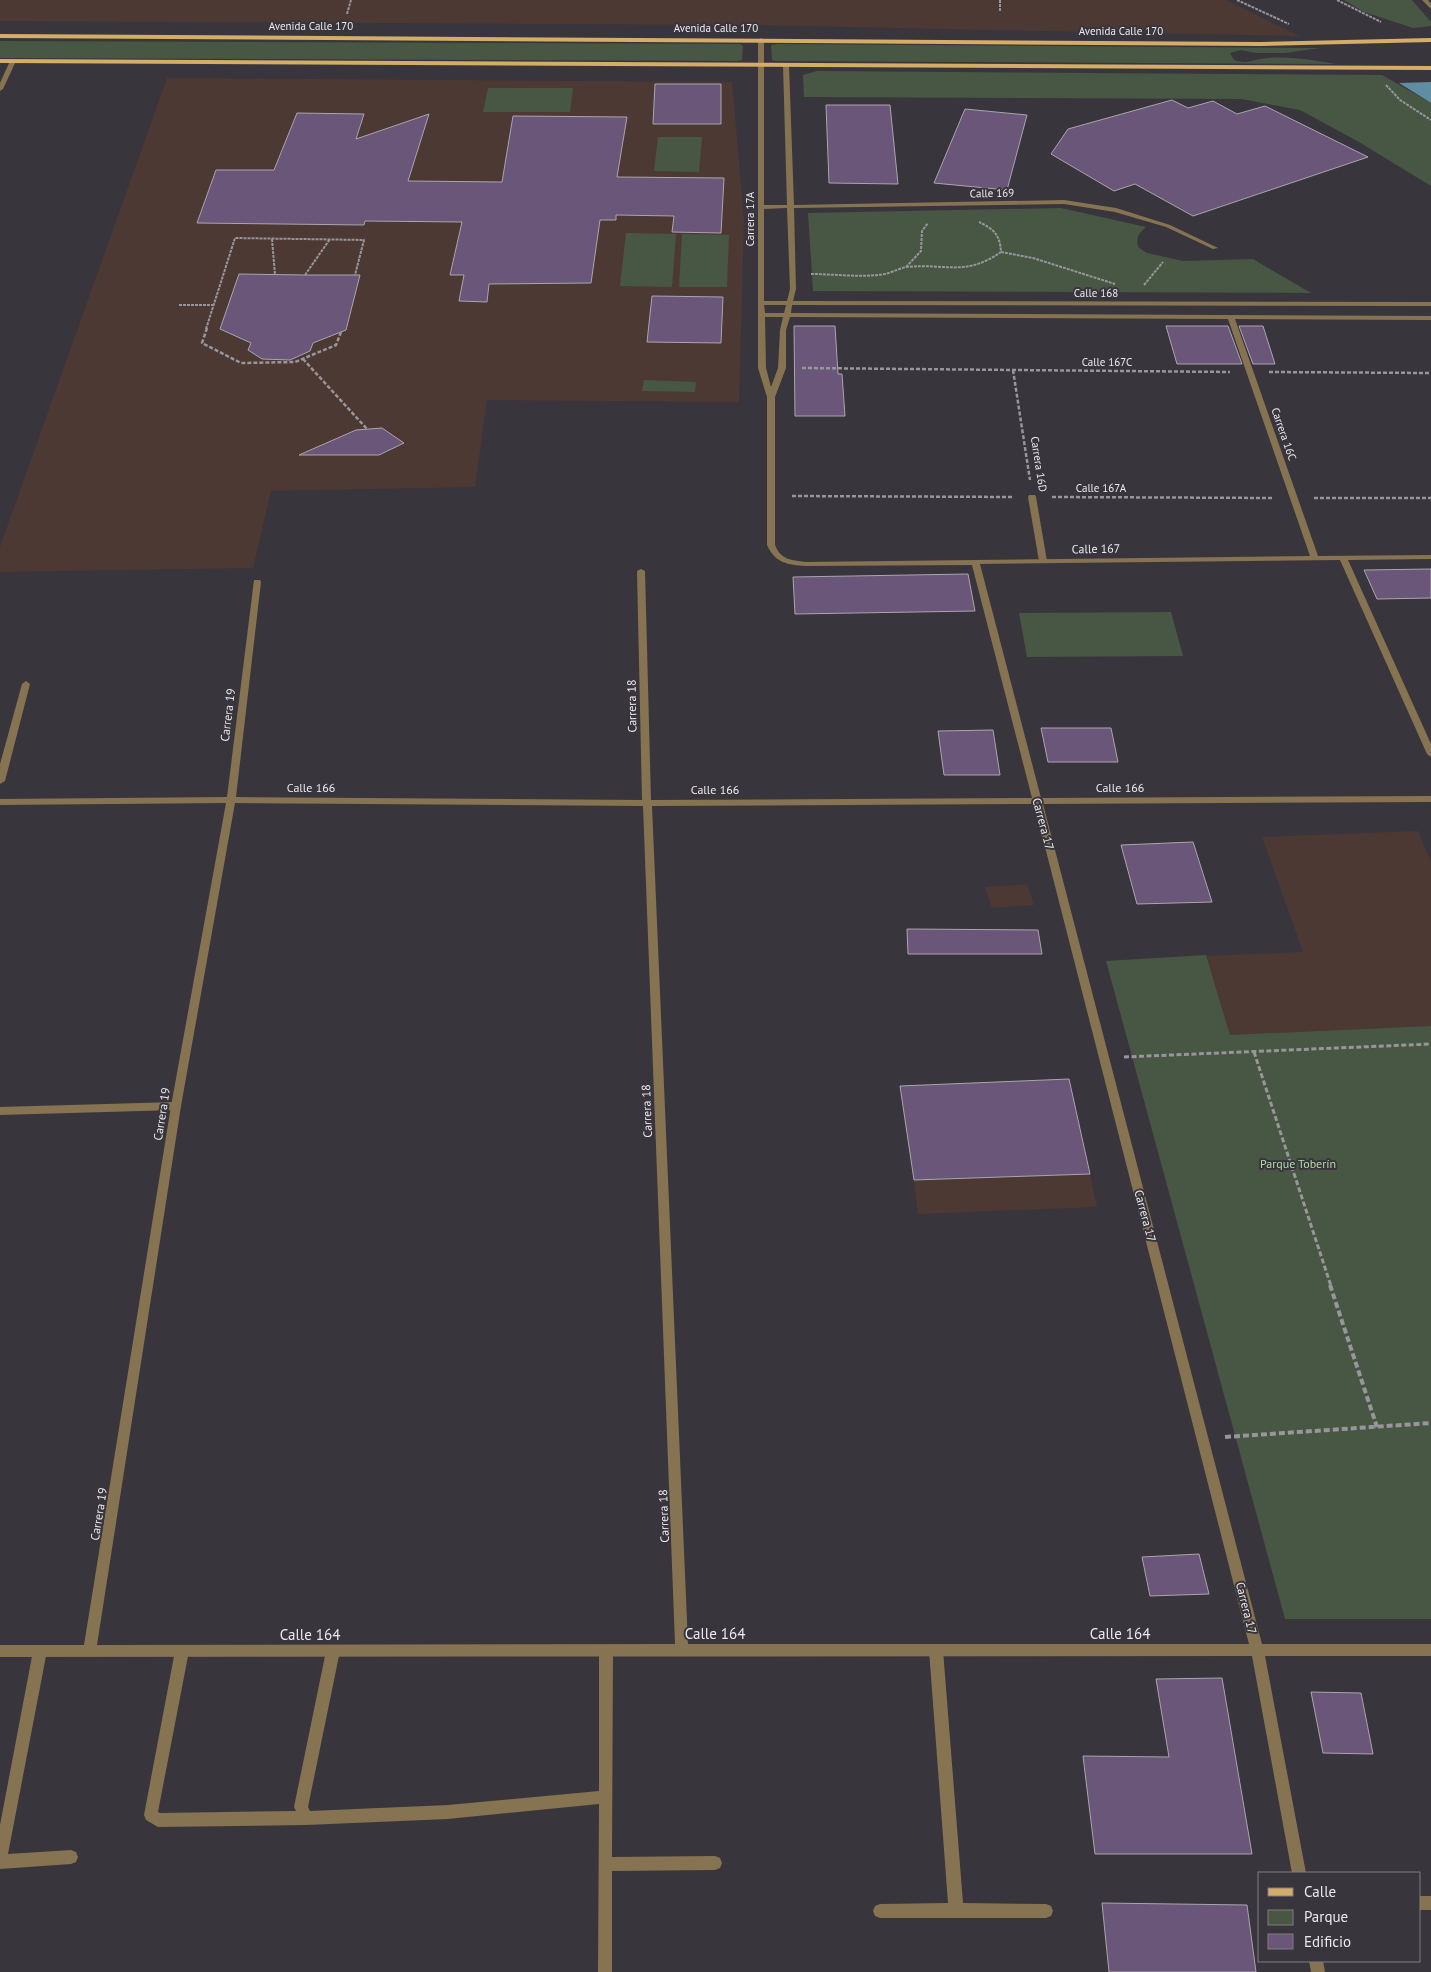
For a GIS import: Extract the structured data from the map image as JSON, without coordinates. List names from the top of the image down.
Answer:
{
  "streets": {
    "main road": ["Avenida Calle 170"],
    "street": [
      "Calle 169",
      "Carrera 17A",
      "Calle 168",
      "Carrera 16C",
      "Carrera 16D",
      "Calle 167",
      "Carrera 18",
      "Carrera 19",
      "Calle 166",
      "Carrera 17",
      "Calle 164"
    ],
    "path": ["Calle 167C", "Calle 167A"]
  },
  "crossings": [
    ["Avenida Calle 170", "Carrera 17A"],
    ["Calle 169", "Carrera 17A"],
    ["Carrera 17A", "Calle 168"],
    ["Carrera 17A", "Calle 167C"],
    ["Carrera 17A", "Calle 167A"],
    ["Carrera 17A", "Calle 167"],
    ["Calle 168", "Carrera 16C"],
    ["Calle 167C", "Carrera 16C"],
    ["Calle 167C", "Carrera 16D"],
    ["Carrera 16C", "Calle 167A"],
    ["Carrera 16C", "Calle 167"],
    ["Carrera 16D", "Calle 167A"],
    ["Carrera 16D", "Calle 167"],
    ["Calle 167", "Carrera 17"],
    ["Carrera 18", "Calle 166"],
    ["Carrera 18", "Calle 164"],
    ["Carrera 19", "Calle 166"],
    ["Carrera 19", "Calle 164"],
    ["Calle 166", "Carrera 17"],
    ["Carrera 17", "Calle 164"]
  ],
  "parks": ["Parque Toberín"],
  "legend": ["Calle", "Parque", "Edificio"]
}
